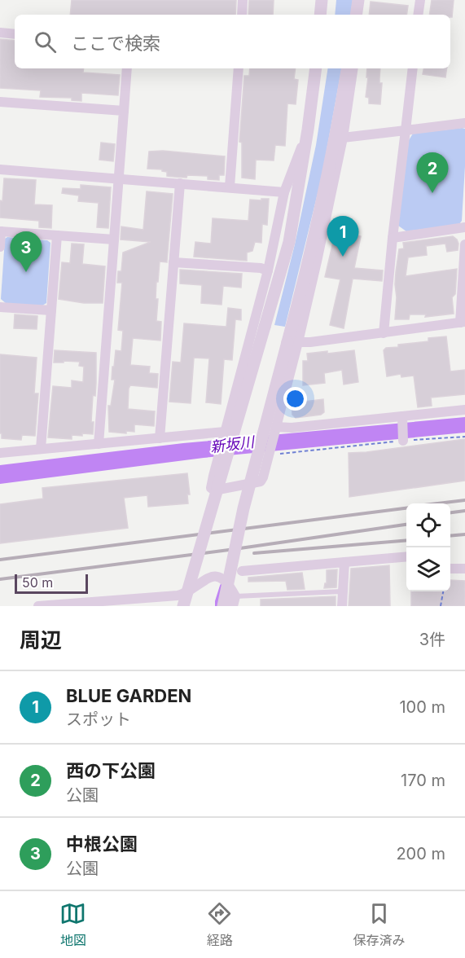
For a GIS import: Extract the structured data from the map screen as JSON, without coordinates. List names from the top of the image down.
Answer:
{
  "water": ["新坂川"],
  "scale_bar": "50 m",
  "page": {
    "search": "ここで検索",
    "pins": ["2", "1", "3"],
    "scale": "50 m",
    "heading": ["周辺", "3件"],
    "list": [
      {
        "mark": "1",
        "name": "BLUE GARDEN",
        "note": "スポット",
        "value": "100 m"
      },
      {
        "mark": "2",
        "name": "西の下公園",
        "note": "公園",
        "value": "170 m"
      },
      {
        "mark": "3",
        "name": "中根公園",
        "note": "公園",
        "value": "200 m"
      }
    ],
    "nav": ["地図", "経路", "保存済み"]
  }
}
